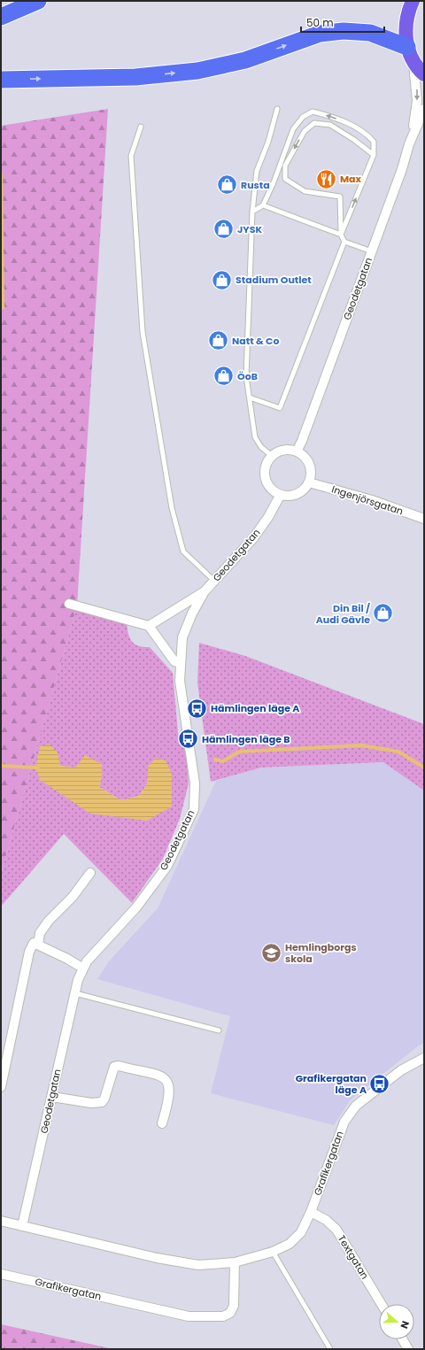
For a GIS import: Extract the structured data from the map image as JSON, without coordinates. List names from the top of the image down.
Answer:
{
  "streets": {
    "street": [
      "Geodetgatan",
      "Ingenjörsgatan",
      "Grafikergatan",
      "Textgatan"
    ]
  },
  "crossings": [
    ["Geodetgatan", "Ingenjörsgatan"],
    ["Geodetgatan", "Grafikergatan"],
    ["Grafikergatan", "Textgatan"]
  ],
  "places": {
    "restaurant": ["Max"],
    "shop": [
      "Rusta",
      "JYSK",
      "Stadium Outlet",
      "Natt & Co",
      "ÖoB",
      "Din Bil / Audi Gävle"
    ],
    "bus stop": ["Hämlingen läge A", "Hämlingen läge B", "Grafikergatan läge A"],
    "school or university": ["Hemlingborgs skola"]
  },
  "scale_bar": "50 m",
  "north": "right"
}
